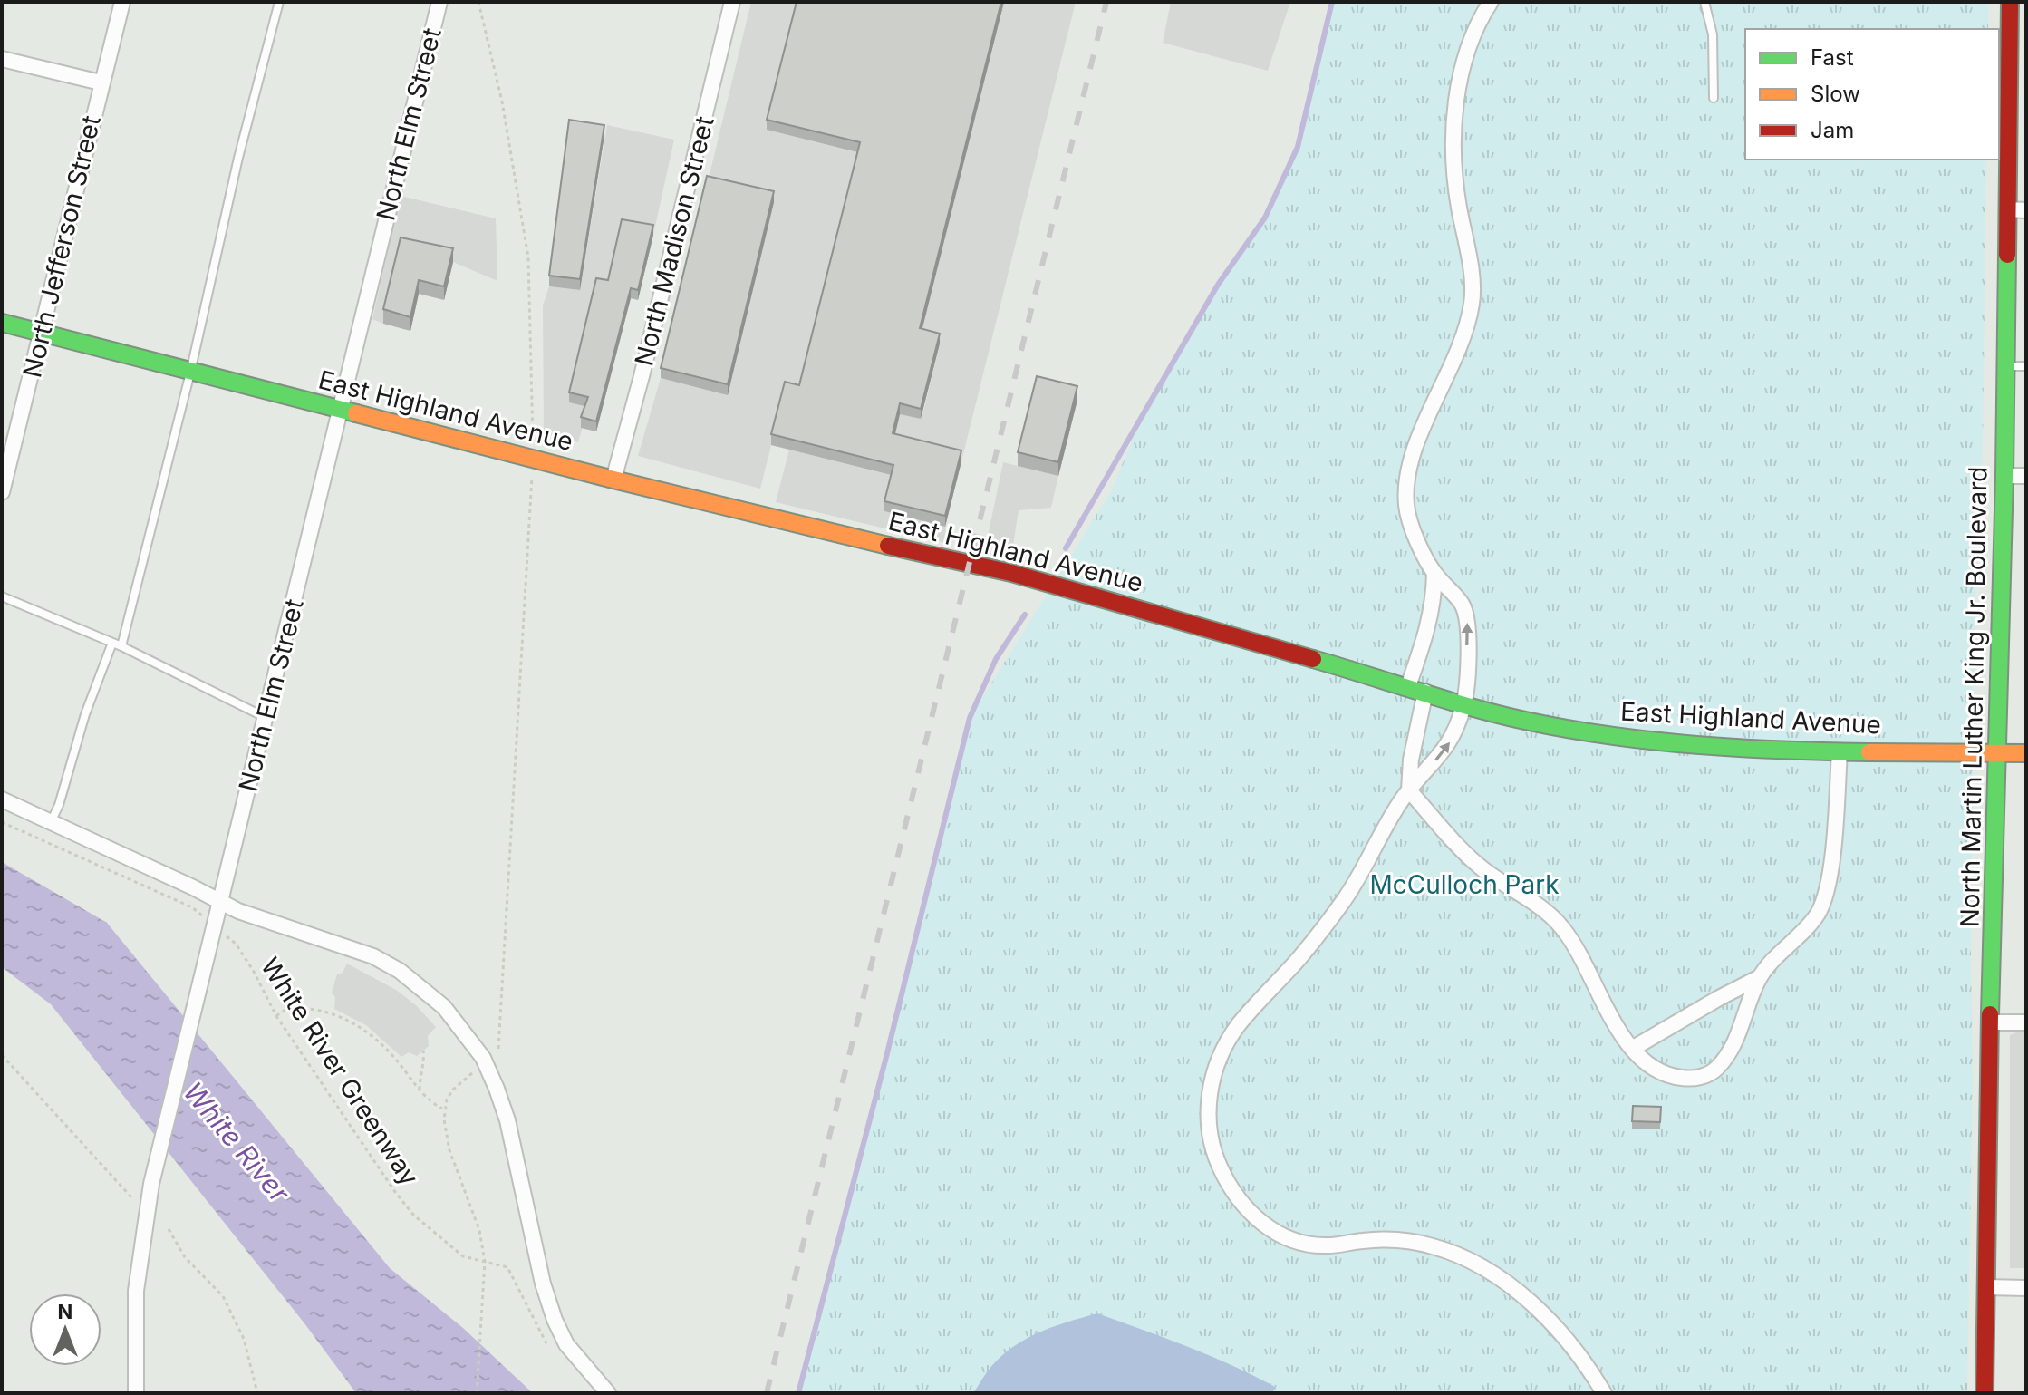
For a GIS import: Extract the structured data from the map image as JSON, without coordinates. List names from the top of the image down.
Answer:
{
  "streets": {
    "street": [
      "North Elm Street",
      "North Madison Street",
      "North Jefferson Street",
      "East Highland Avenue",
      "North Martin Luther King Jr. Boulevard"
    ],
    "path": ["White River Greenway"]
  },
  "crossings": [
    ["North Elm Street", "East Highland Avenue"],
    ["North Madison Street", "East Highland Avenue"],
    ["North Jefferson Street", "East Highland Avenue"],
    ["East Highland Avenue", "North Martin Luther King Jr. Boulevard"]
  ],
  "water": ["White River"],
  "parks": ["McCulloch Park"],
  "legend": ["Fast", "Slow", "Jam"],
  "north": "top"
}
